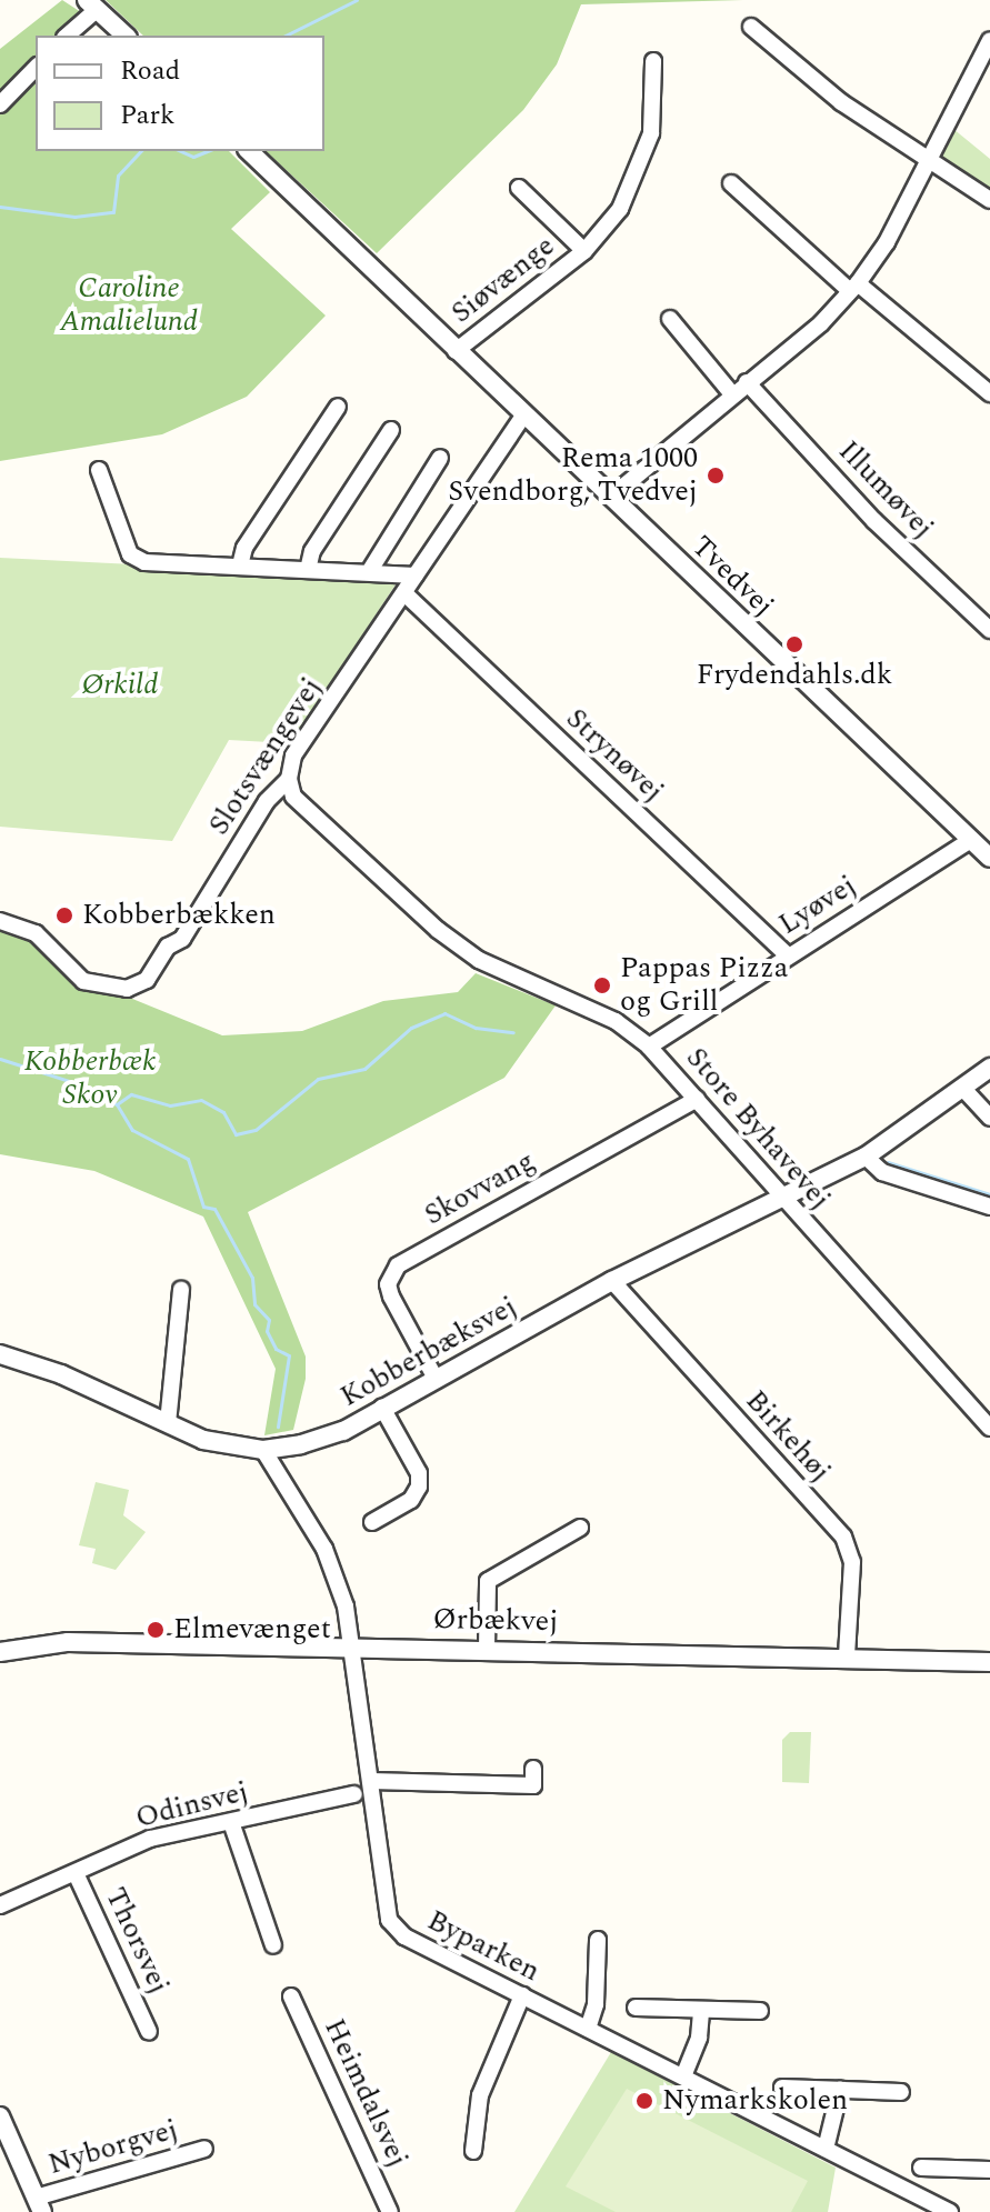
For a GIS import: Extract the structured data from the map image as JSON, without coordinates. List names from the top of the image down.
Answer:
{
  "streets": {
    "street": [
      "Siøvænge",
      "Illumøvej",
      "Tvedvej",
      "Strynøvej",
      "Slotsvængevej",
      "Lyøvej",
      "Store Byhavevej",
      "Skovvang",
      "Kobberbæksvej",
      "Birkehøj",
      "Ørbækvej",
      "Odinsvej",
      "Thorsvej",
      "Byparken",
      "Heimdalsvej",
      "Nyborgvej"
    ]
  },
  "crossings": [
    ["Siøvænge", "Tvedvej"],
    ["Tvedvej", "Slotsvængevej"],
    ["Tvedvej", "Lyøvej"],
    ["Strynøvej", "Slotsvængevej"],
    ["Strynøvej", "Lyøvej"],
    ["Slotsvængevej", "Store Byhavevej"],
    ["Lyøvej", "Store Byhavevej"],
    ["Store Byhavevej", "Skovvang"],
    ["Store Byhavevej", "Kobberbæksvej"],
    ["Skovvang", "Kobberbæksvej"],
    ["Kobberbæksvej", "Birkehøj"],
    ["Kobberbæksvej", "Byparken"],
    ["Birkehøj", "Ørbækvej"],
    ["Ørbækvej", "Byparken"],
    ["Odinsvej", "Thorsvej"]
  ],
  "parks": ["Caroline Amalielund", "Ørkild", "Kobberbæk Skov"],
  "places": [
    "Rema 1000 Svendborg, Tvedvej",
    "Frydendahls.dk",
    "Kobberbækken",
    "Pappas Pizza og Grill",
    "Elmevænget",
    "Nymarkskolen"
  ],
  "legend": ["Road", "Park"]
}
